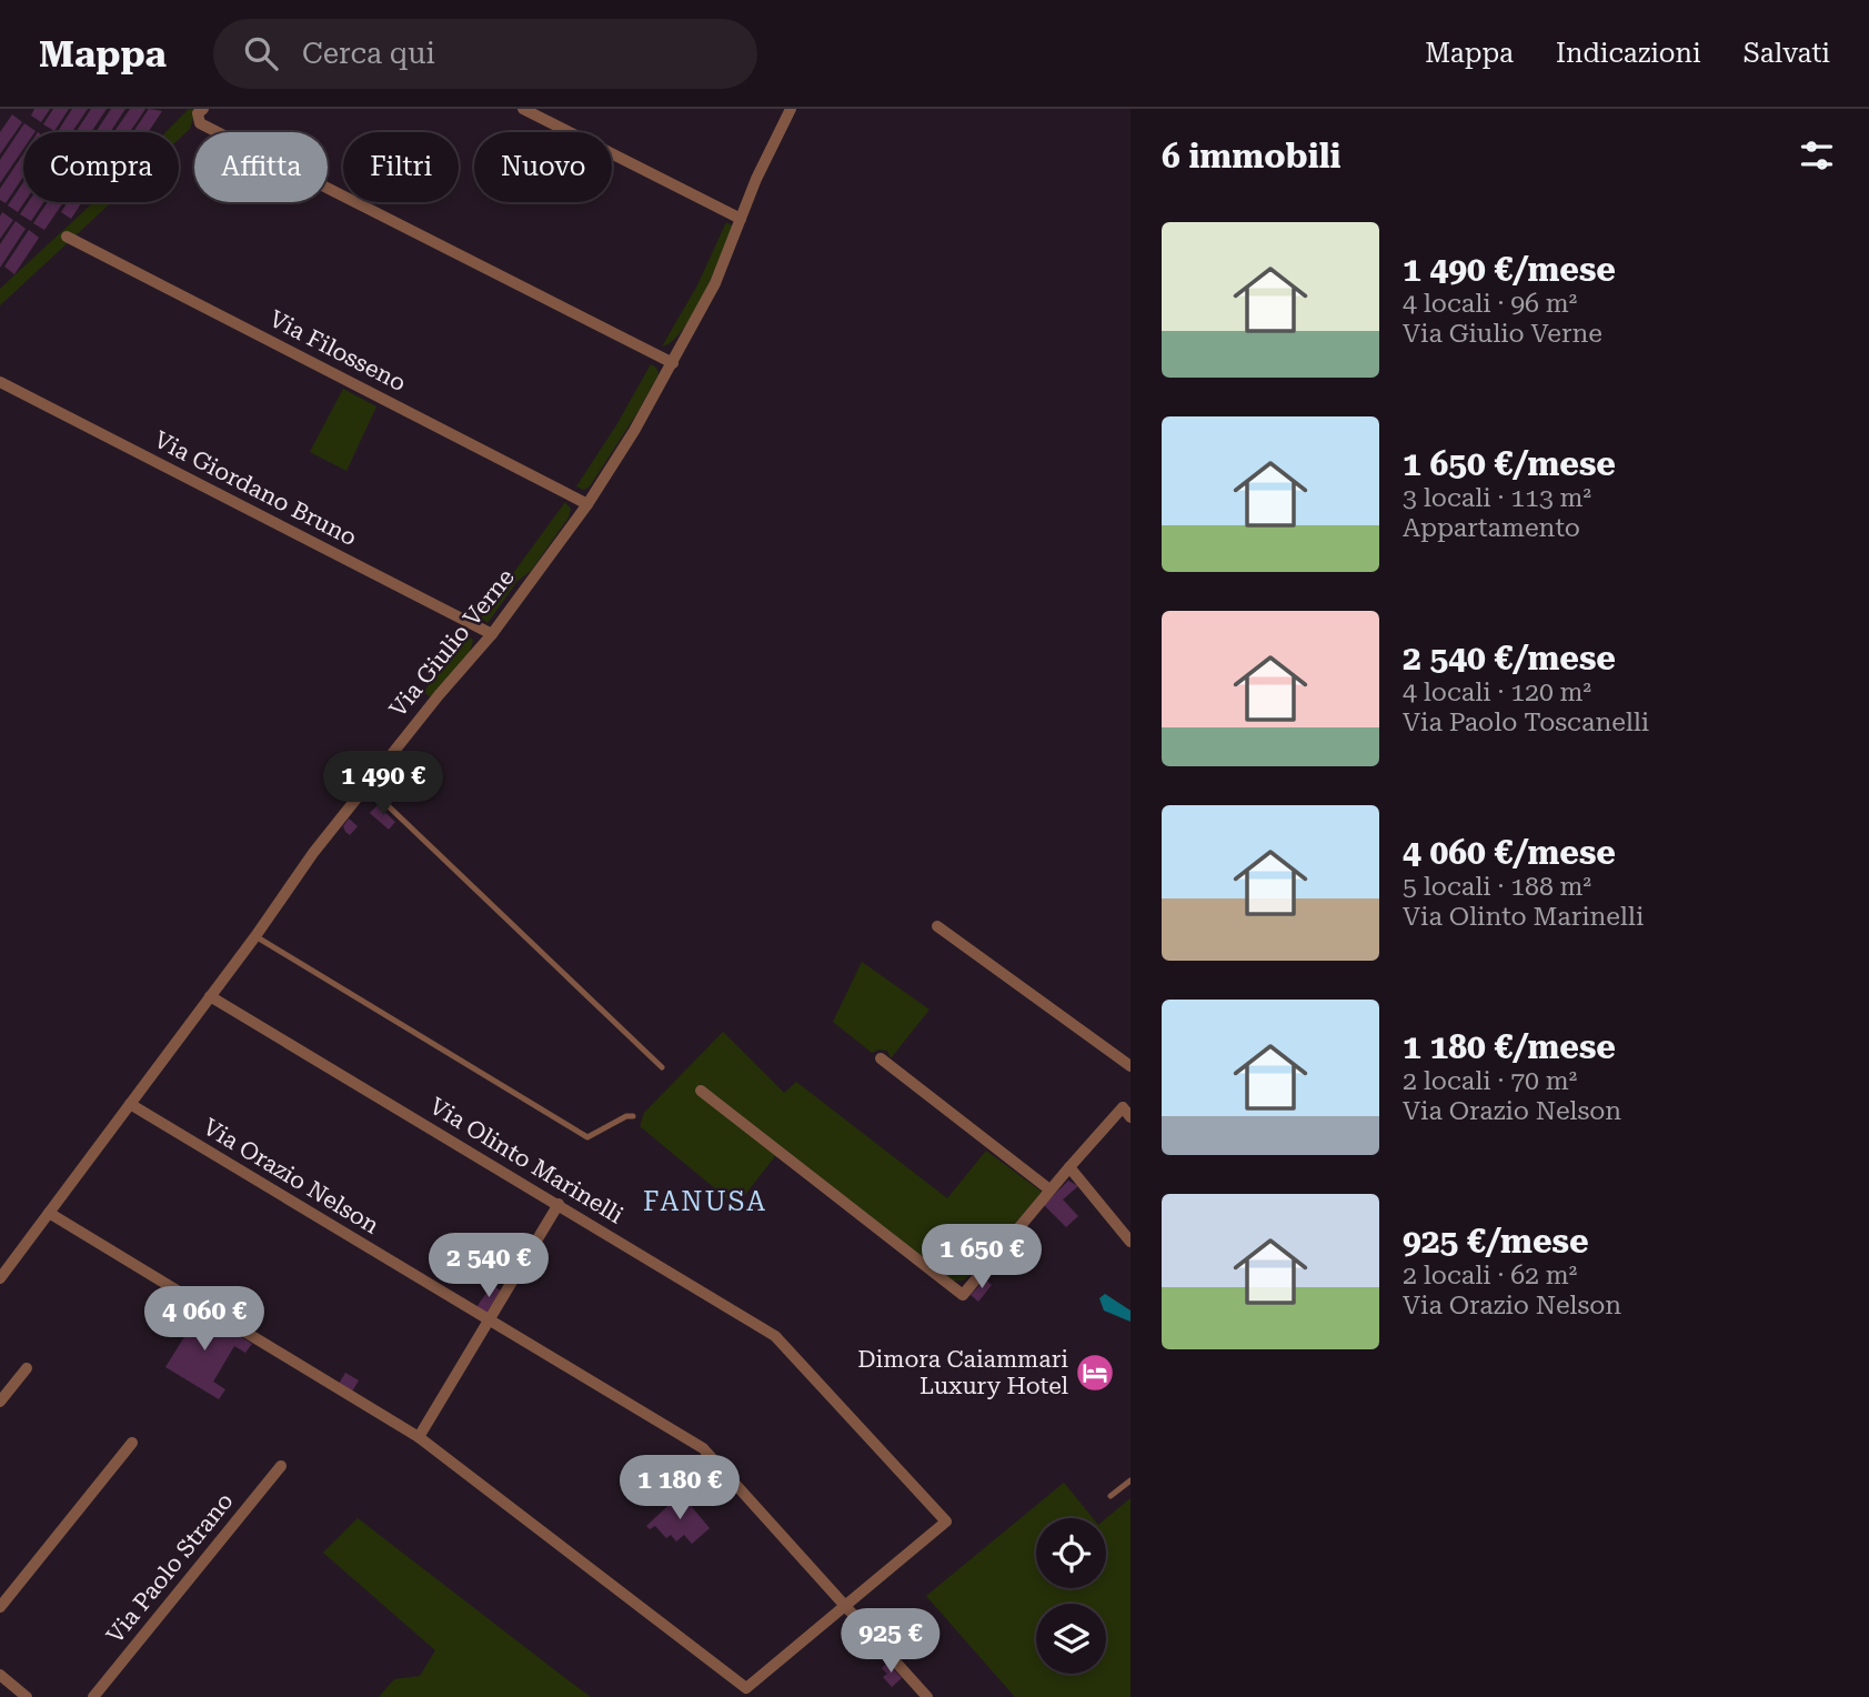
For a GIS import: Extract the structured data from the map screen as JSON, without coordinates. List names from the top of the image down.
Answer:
{
  "streets": {
    "street": [
      "Via Filosseno",
      "Via Giordano Bruno",
      "Via Giulio Verne",
      "Via Olinto Marinelli",
      "Via Orazio Nelson",
      "Via Paolo Strano"
    ]
  },
  "crossings": [
    ["Via Filosseno", "Via Giulio Verne"],
    ["Via Giordano Bruno", "Via Giulio Verne"],
    ["Via Giulio Verne", "Via Olinto Marinelli"],
    ["Via Giulio Verne", "Via Orazio Nelson"],
    ["Via Olinto Marinelli", "Via Orazio Nelson"]
  ],
  "districts": ["FANUSA"],
  "places": {
    "hotel": ["Dimora Caiammari Luxury Hotel"]
  },
  "page": {
    "header": "Mappa",
    "search": "Cerca qui",
    "nav": ["Mappa", "Indicazioni", "Salvati"],
    "heading": "6 immobili",
    "chip": [
      "Compra",
      "Affitta",
      "Filtri",
      "Nuovo"
    ],
    "list": [
      {
        "name": "1 490 €/mese",
        "note": "4 locali · 96 m² · Via Giulio Verne"
      },
      {
        "name": "1 650 €/mese",
        "note": "3 locali · 113 m² · Appartamento"
      },
      {
        "name": "2 540 €/mese",
        "note": "4 locali · 120 m² · Via Paolo Toscanelli"
      },
      {
        "name": "4 060 €/mese",
        "note": "5 locali · 188 m² · Via Olinto Marinelli"
      },
      {
        "name": "1 180 €/mese",
        "note": "2 locali · 70 m² · Via Orazio Nelson"
      },
      {
        "name": "925 €/mese",
        "note": "2 locali · 62 m² · Via Orazio Nelson"
      }
    ],
    "price": [
      "1 490 €",
      "1 650 €",
      "2 540 €",
      "4 060 €",
      "1 180 €",
      "925 €"
    ]
  }
}
